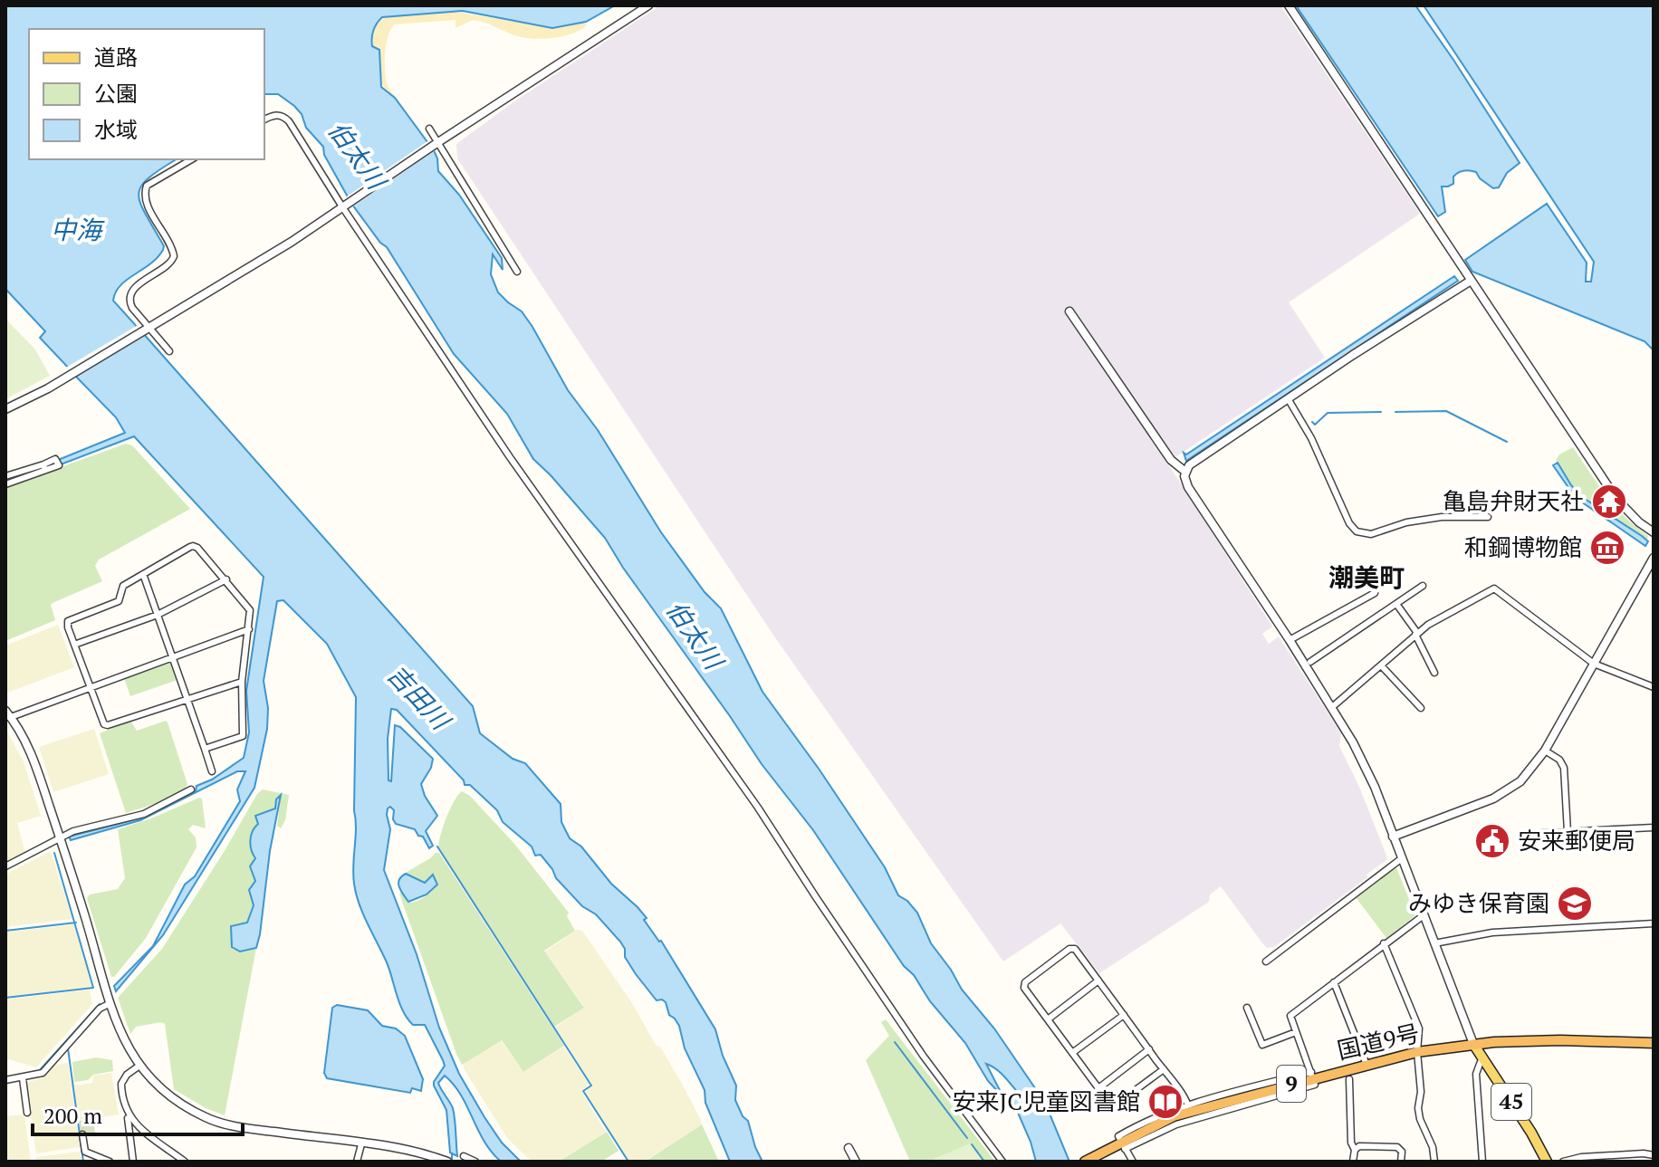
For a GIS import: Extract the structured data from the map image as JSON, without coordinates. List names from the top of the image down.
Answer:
{
  "streets": {
    "highway": ["国道9号", "9"],
    "main road": ["45"]
  },
  "crossings": [
    ["国道9号", "45"]
  ],
  "districts": ["潮美町"],
  "water": ["伯太川", "中海", "吉田川"],
  "places": {
    "temple": ["亀島弁財天社"],
    "museum": ["和鋼博物館"],
    "public building": ["安来郵便局"],
    "school or university": ["みゆき保育園"],
    "library": ["安来JC児童図書館"]
  },
  "legend": ["道路", "公園", "水域"],
  "scale_bar": "200 m"
}
